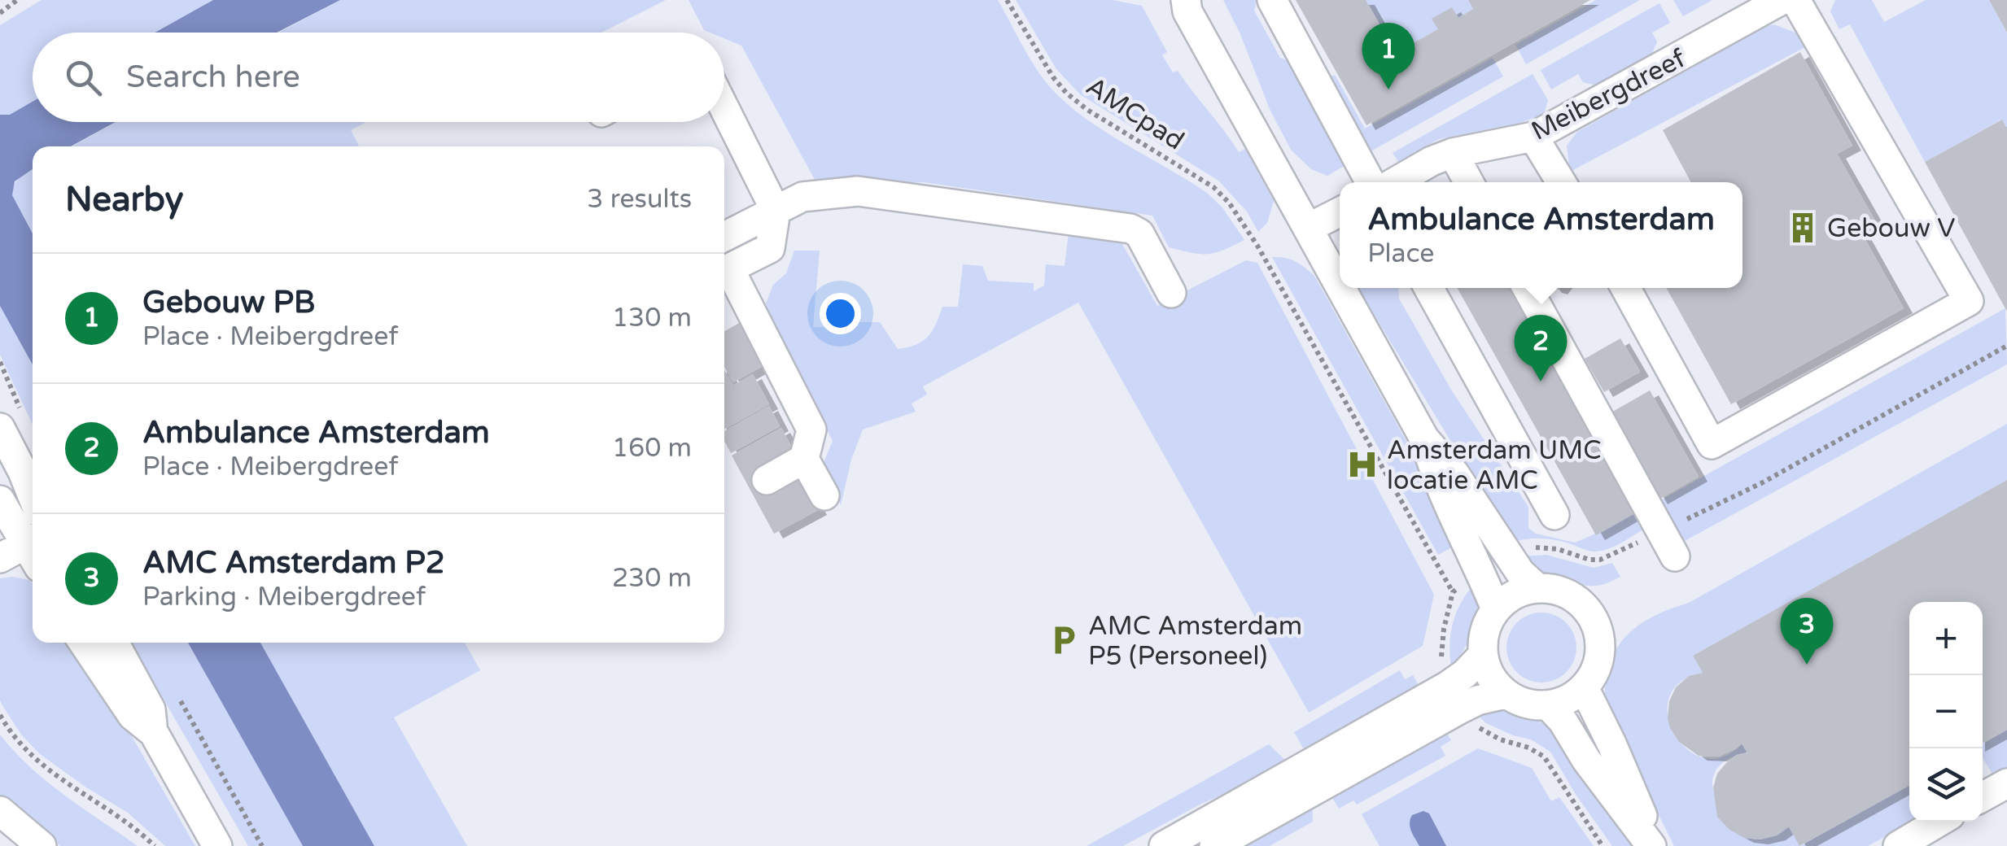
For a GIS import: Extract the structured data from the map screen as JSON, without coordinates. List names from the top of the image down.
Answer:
{
  "streets": {
    "street": ["Meibergdreef"],
    "path": ["AMCpad"]
  },
  "places": {
    "building": ["Gebouw V"],
    "hospital": ["Amsterdam UMC locatie AMC"],
    "parking": ["AMC Amsterdam P5 (Personeel)"]
  },
  "page": {
    "pins": ["1", "2", "3"],
    "search": "Search here",
    "heading": ["Nearby", "3 results"],
    "popup": ["Ambulance Amsterdam", "Place"],
    "list": [
      {
        "mark": "1",
        "name": "Gebouw PB",
        "note": "Place · Meibergdreef",
        "value": "130 m"
      },
      {
        "mark": "2",
        "name": "Ambulance Amsterdam",
        "note": "Place · Meibergdreef",
        "value": "160 m"
      },
      {
        "mark": "3",
        "name": "AMC Amsterdam P2",
        "note": "Parking · Meibergdreef",
        "value": "230 m"
      }
    ],
    "map_buttons": ["+", "−"]
  }
}
